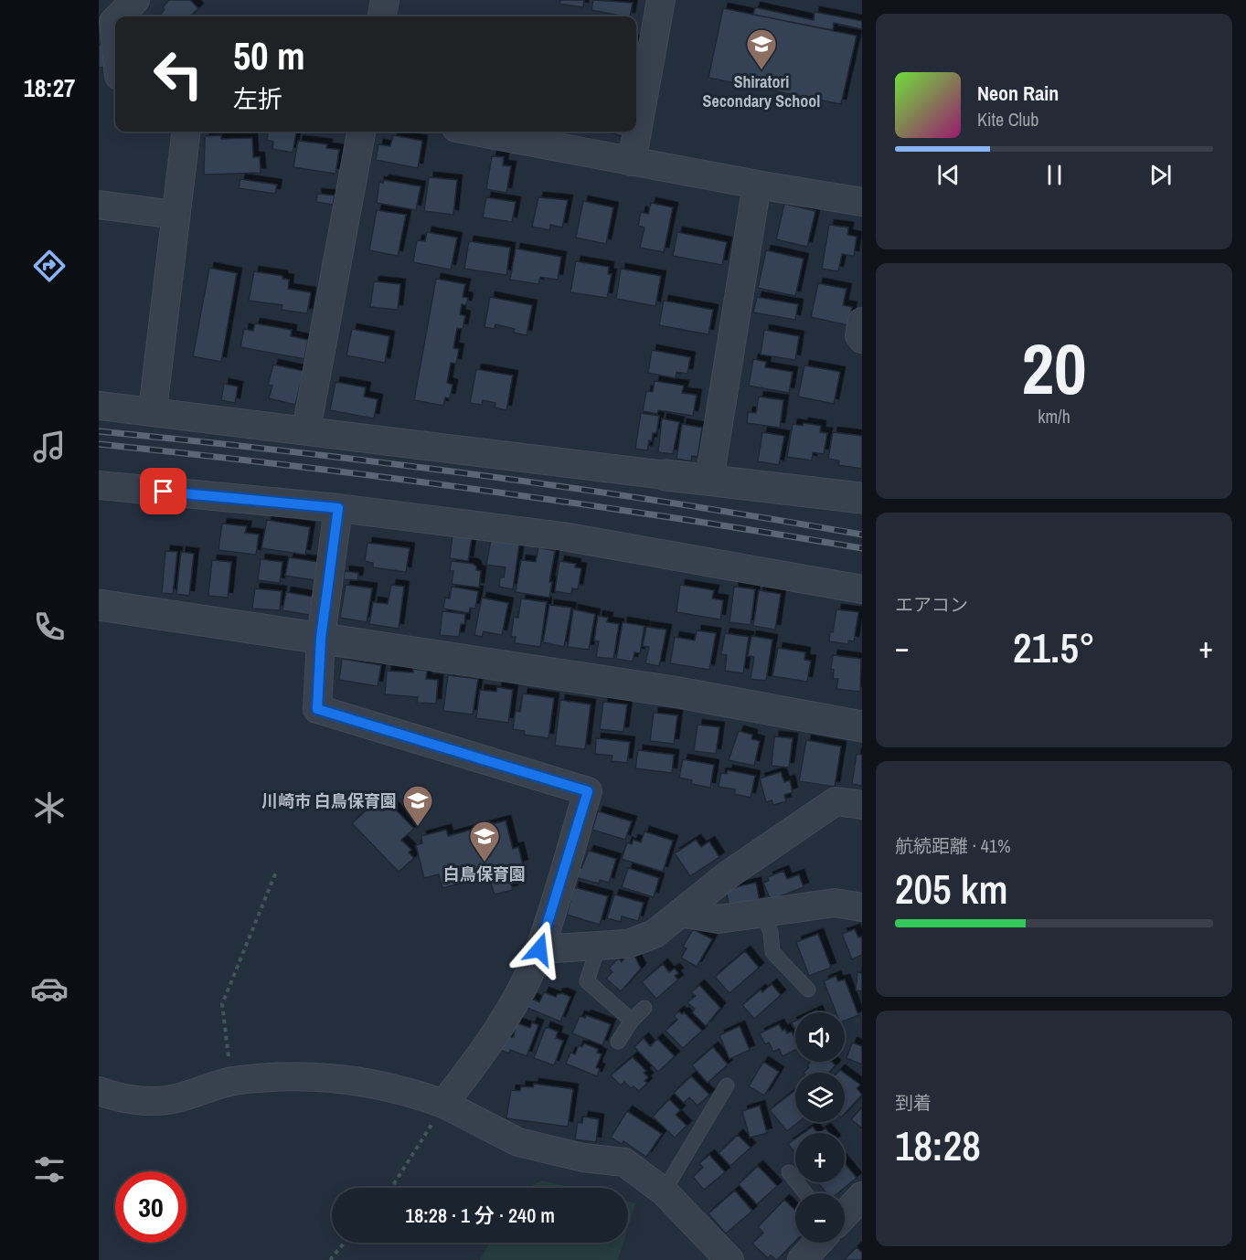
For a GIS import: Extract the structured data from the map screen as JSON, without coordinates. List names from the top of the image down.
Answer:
{
  "places": {
    "school or university": ["Shiratori Secondary School", "川崎市 白鳥保育園", "白鳥保育園"]
  },
  "page": {
    "tabs": "18:27",
    "turn": ["50 m", "左折"],
    "song": ["Neon Rain", "Kite Club"],
    "tile": [
      ["20", "km/h"],
      "エアコン",
      ["航続距離 · 41%", "205 km"],
      ["到着", "18:28"]
    ],
    "heat": ["−", "21.5°", "+"],
    "map_buttons": ["+", "−"],
    "limit": "30",
    "trip": "18:28 · 1 分 · 240 m"
  }
}
